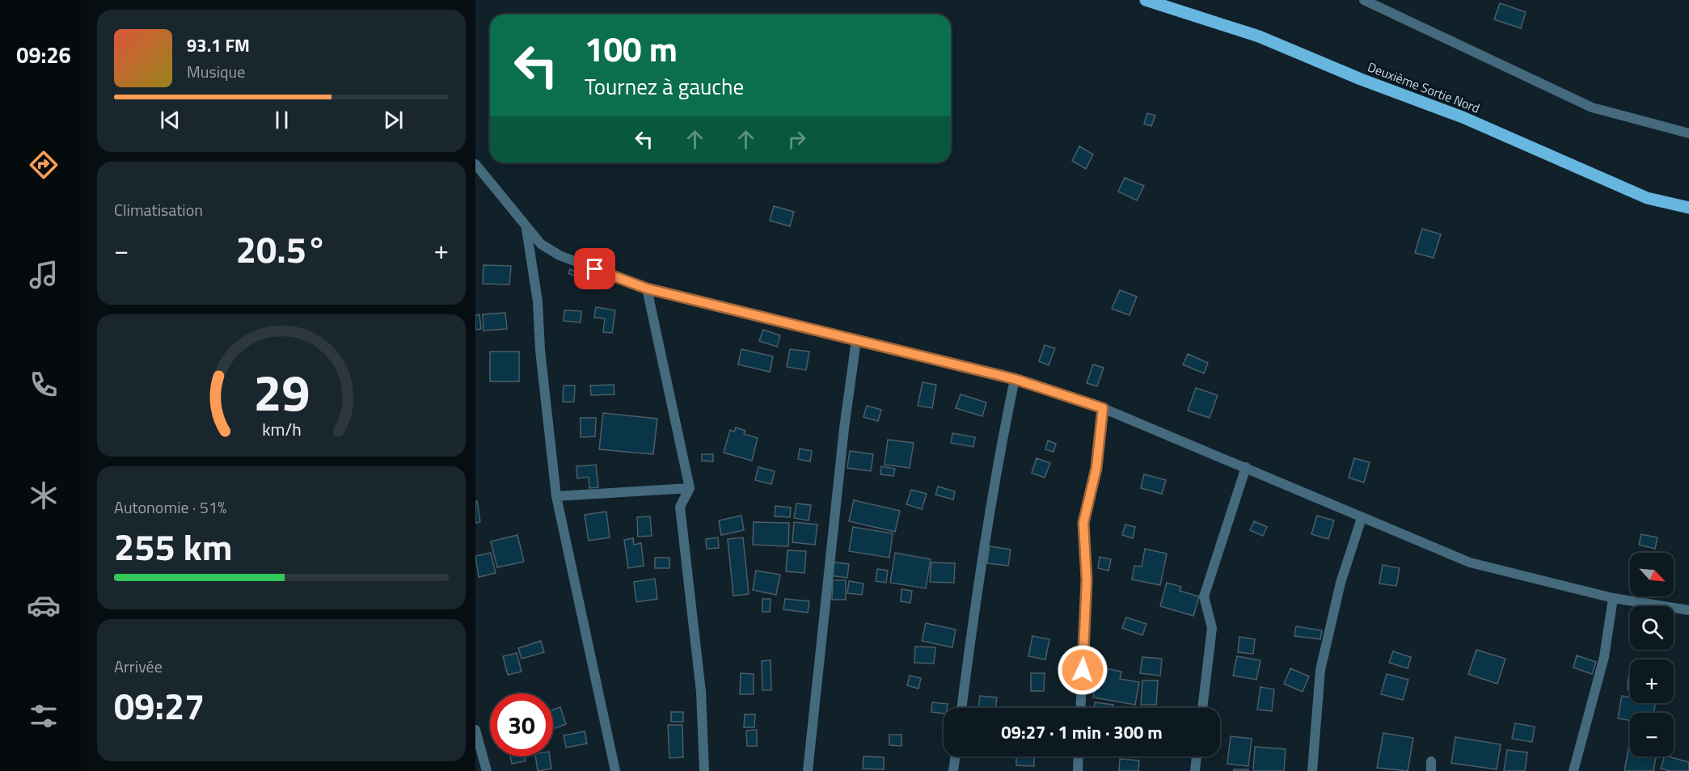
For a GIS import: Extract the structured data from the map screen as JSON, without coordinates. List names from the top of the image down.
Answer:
{
  "streets": {
    "main road": ["Deuxième Sortie Nord"]
  },
  "north": "bottom right",
  "page": {
    "tabs": "09:26",
    "turn": ["100 m", "Tournez à gauche"],
    "song": ["93.1 FM", "Musique"],
    "tile": [
      "Climatisation",
      ["Autonomie · 51%", "255 km"],
      ["Arrivée", "09:27"]
    ],
    "heat": ["−", "20.5°", "+"],
    "map_buttons": ["+", "−"],
    "limit": "30",
    "trip": "09:27 · 1 min · 300 m",
    "gauge": ["29", "km/h"]
  }
}
